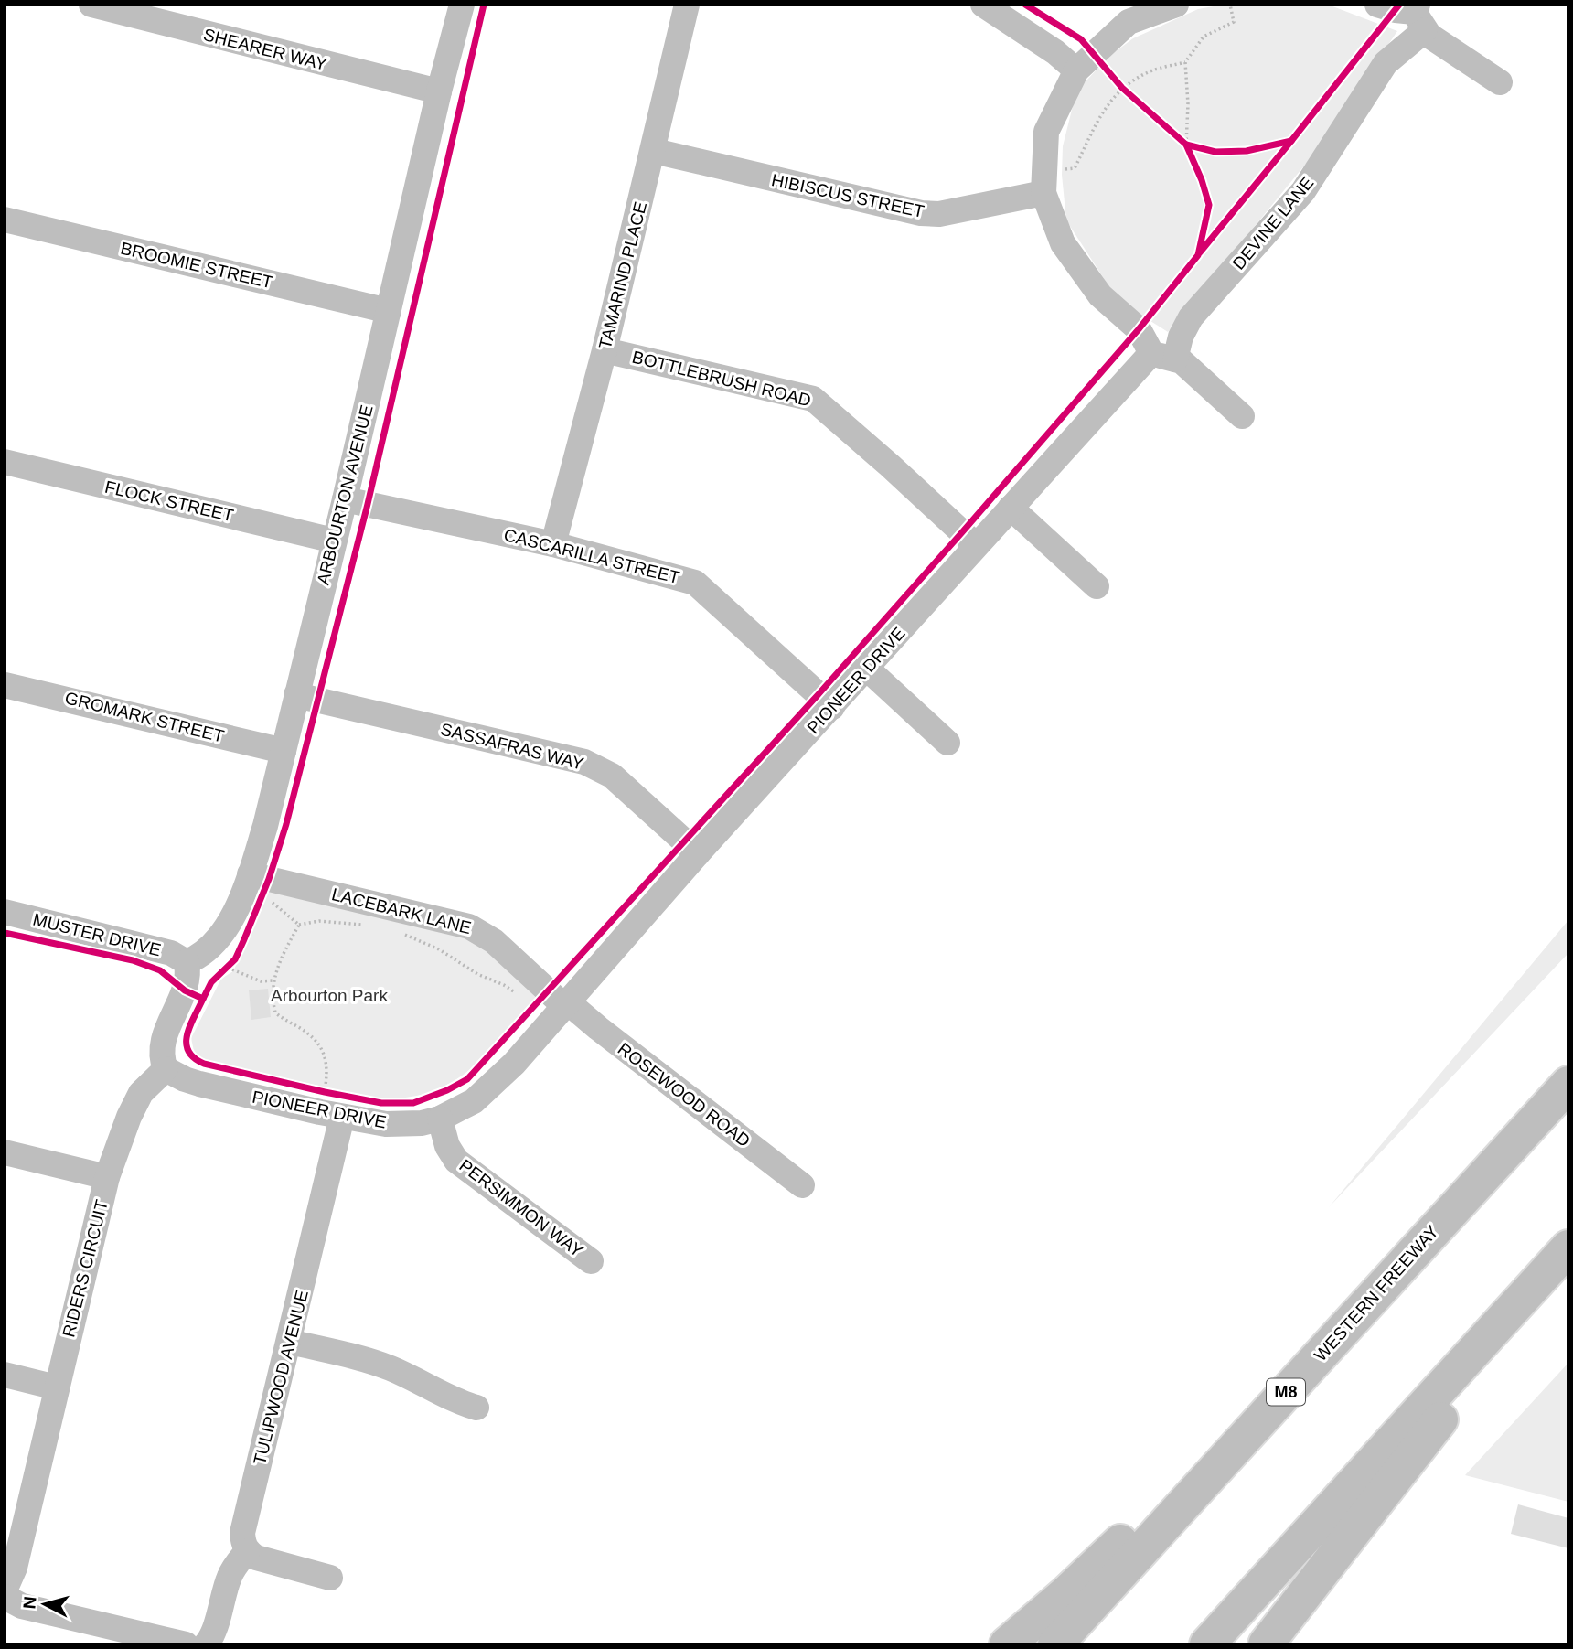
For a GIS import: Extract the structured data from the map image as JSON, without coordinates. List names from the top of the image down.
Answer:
{
  "streets": {
    "highway": ["WESTERN FREEWAY", "M8"],
    "street": [
      "SHEARER WAY",
      "HIBISCUS STREET",
      "DEVINE LANE",
      "BROOMIE STREET",
      "TAMARIND PLACE",
      "BOTTLEBRUSH ROAD",
      "ARBOURTON AVENUE",
      "FLOCK STREET",
      "CASCARILLA STREET",
      "PIONEER DRIVE",
      "GROMARK STREET",
      "SASSAFRAS WAY",
      "LACEBARK LANE",
      "MUSTER DRIVE",
      "ROSEWOOD ROAD",
      "PERSIMMON WAY",
      "RIDERS CIRCUIT",
      "TULIPWOOD AVENUE"
    ]
  },
  "crossings": [
    ["SHEARER WAY", "ARBOURTON AVENUE"],
    ["HIBISCUS STREET", "TAMARIND PLACE"],
    ["DEVINE LANE", "PIONEER DRIVE"],
    ["BROOMIE STREET", "ARBOURTON AVENUE"],
    ["TAMARIND PLACE", "BOTTLEBRUSH ROAD"],
    ["TAMARIND PLACE", "CASCARILLA STREET"],
    ["BOTTLEBRUSH ROAD", "PIONEER DRIVE"],
    ["ARBOURTON AVENUE", "FLOCK STREET"],
    ["ARBOURTON AVENUE", "CASCARILLA STREET"],
    ["ARBOURTON AVENUE", "GROMARK STREET"],
    ["ARBOURTON AVENUE", "SASSAFRAS WAY"],
    ["ARBOURTON AVENUE", "LACEBARK LANE"],
    ["ARBOURTON AVENUE", "MUSTER DRIVE"],
    ["CASCARILLA STREET", "PIONEER DRIVE"],
    ["PIONEER DRIVE", "SASSAFRAS WAY"],
    ["PIONEER DRIVE", "LACEBARK LANE"],
    ["PIONEER DRIVE", "ROSEWOOD ROAD"],
    ["PIONEER DRIVE", "PERSIMMON WAY"],
    ["PIONEER DRIVE", "RIDERS CIRCUIT"],
    ["PIONEER DRIVE", "TULIPWOOD AVENUE"],
    ["LACEBARK LANE", "ROSEWOOD ROAD"]
  ],
  "parks": ["Arbourton Park"],
  "north": "left"
}
